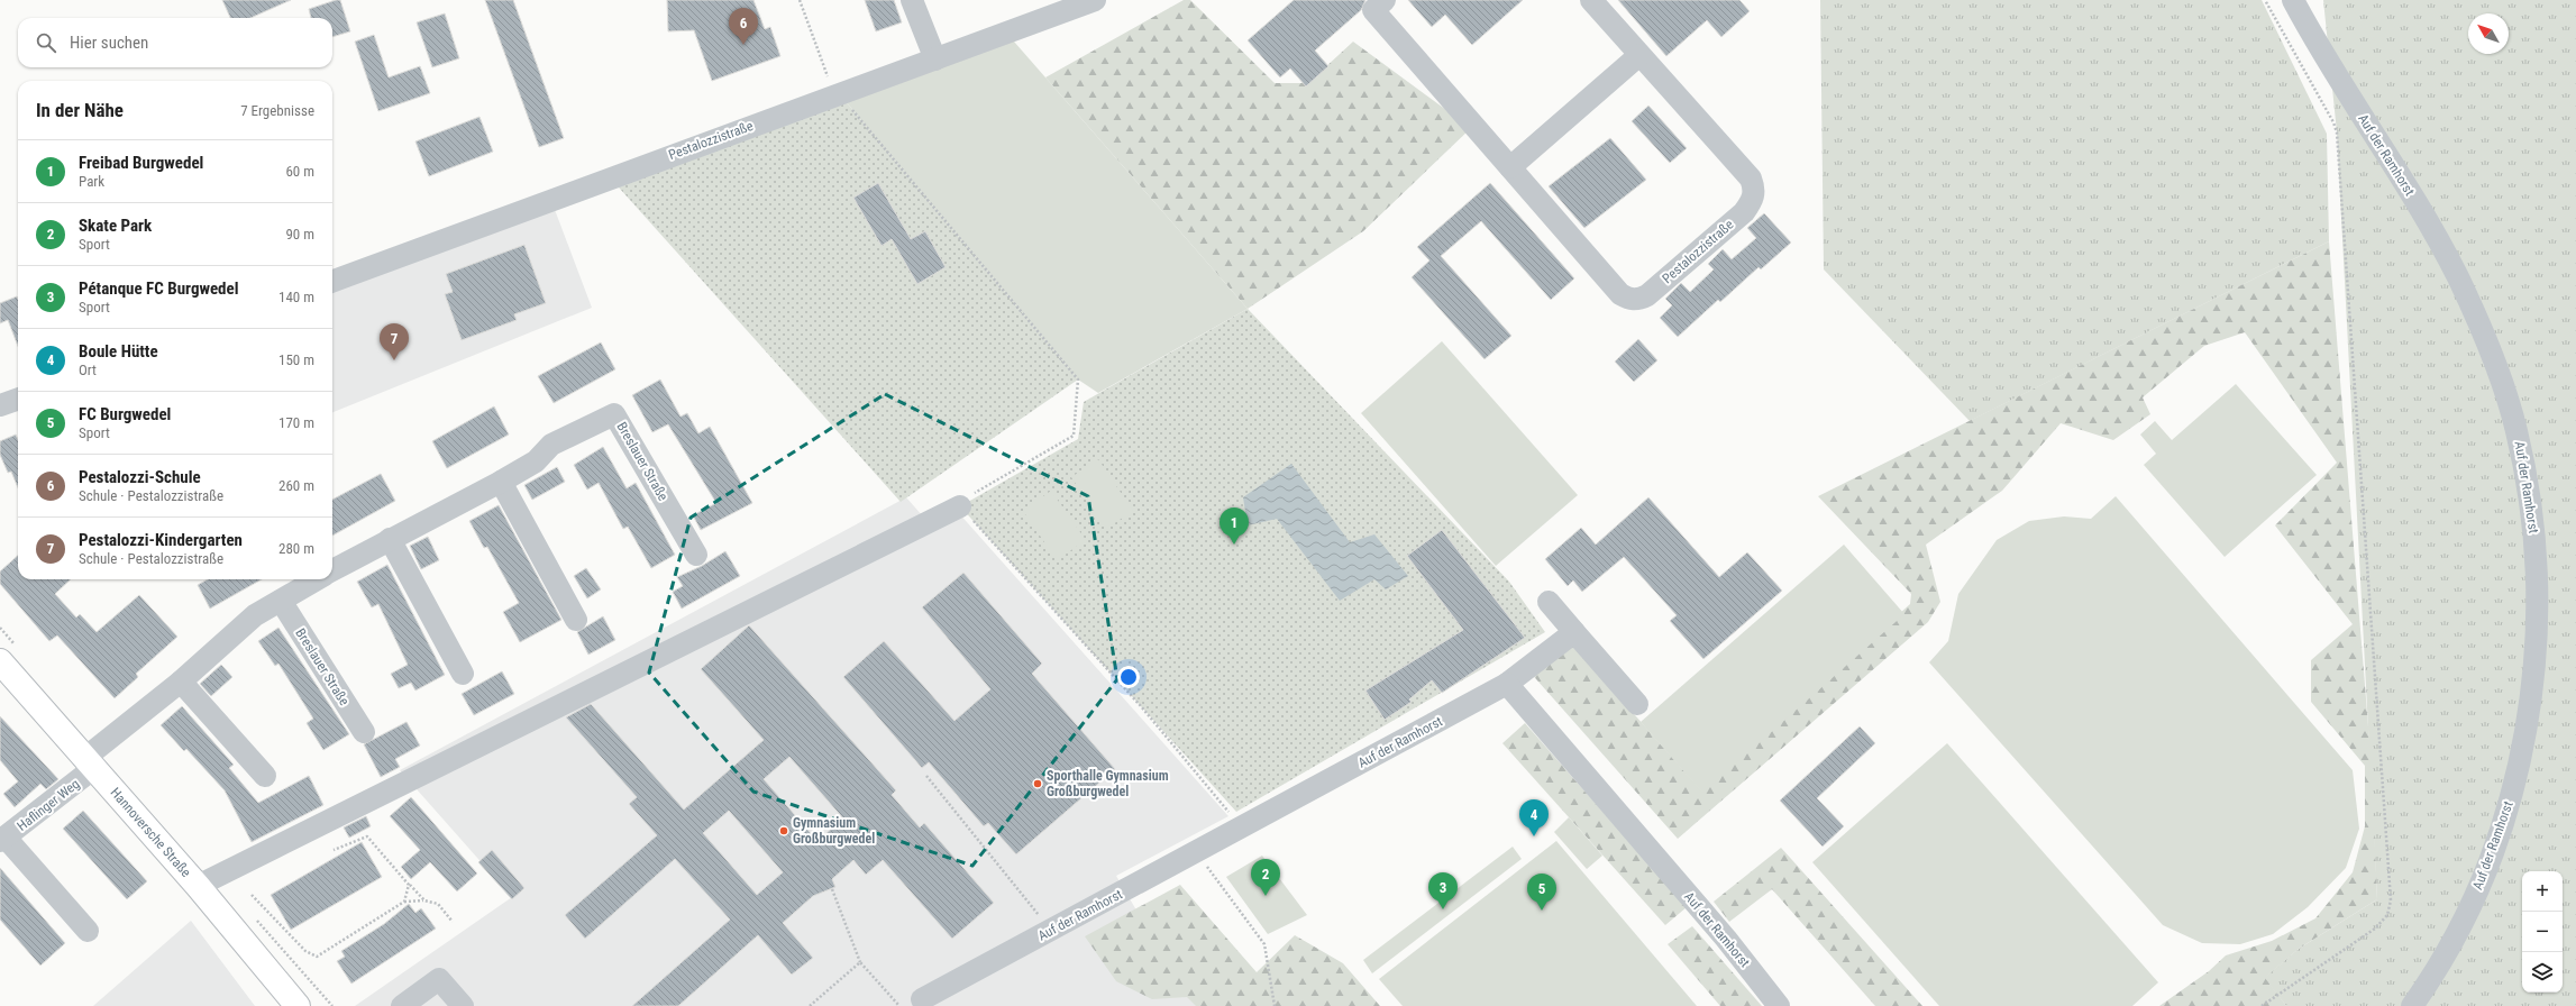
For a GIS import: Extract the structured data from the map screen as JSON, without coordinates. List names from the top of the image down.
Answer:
{
  "streets": {
    "main road": ["Hannoversche Straße"],
    "street": [
      "Pestalozzistraße",
      "Auf der Ramhorst",
      "Breslauer Straße",
      "Haflinger Weg"
    ]
  },
  "crossings": [
    ["Haflinger Weg", "Hannoversche Straße"]
  ],
  "places": ["Sporthalle Gymnasium Großburgwedel", "Gymnasium Großburgwedel"],
  "north": "top left",
  "page": {
    "pins": [
      "6",
      "7",
      "1",
      "4",
      "2",
      "3",
      "5"
    ],
    "search": "Hier suchen",
    "heading": ["In der Nähe", "7 Ergebnisse"],
    "list": [
      {
        "mark": "1",
        "name": "Freibad Burgwedel",
        "note": "Park",
        "value": "60 m"
      },
      {
        "mark": "2",
        "name": "Skate Park",
        "note": "Sport",
        "value": "90 m"
      },
      {
        "mark": "3",
        "name": "Pétanque FC Burgwedel",
        "note": "Sport",
        "value": "140 m"
      },
      {
        "mark": "4",
        "name": "Boule Hütte",
        "note": "Ort",
        "value": "150 m"
      },
      {
        "mark": "5",
        "name": "FC Burgwedel",
        "note": "Sport",
        "value": "170 m"
      },
      {
        "mark": "6",
        "name": "Pestalozzi-Schule",
        "note": "Schule · Pestalozzistraße",
        "value": "260 m"
      },
      {
        "mark": "7",
        "name": "Pestalozzi-Kindergarten",
        "note": "Schule · Pestalozzistraße",
        "value": "280 m"
      }
    ],
    "map_buttons": ["+", "−"]
  }
}
